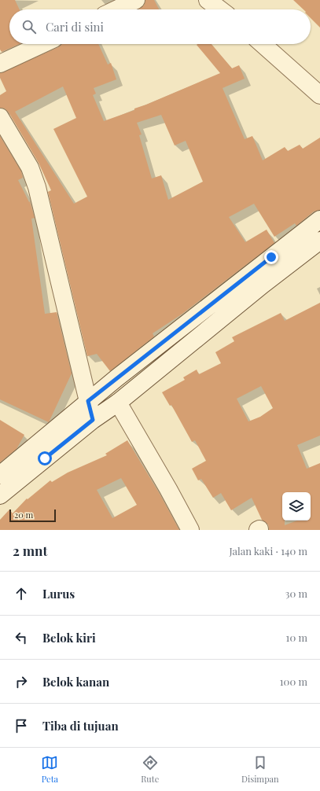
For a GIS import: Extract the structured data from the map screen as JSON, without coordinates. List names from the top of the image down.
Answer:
{
  "scale_bar": "20 m",
  "page": {
    "search": "Cari di sini",
    "scale": "20 m",
    "heading": ["2 mnt", "Jalan kaki · 140 m"],
    "list": [
      ["Lurus", "30 m"],
      ["Belok kiri", "10 m"],
      ["Belok kanan", "100 m"],
      "Tiba di tujuan"
    ],
    "nav": ["Peta", "Rute", "Disimpan"]
  }
}
